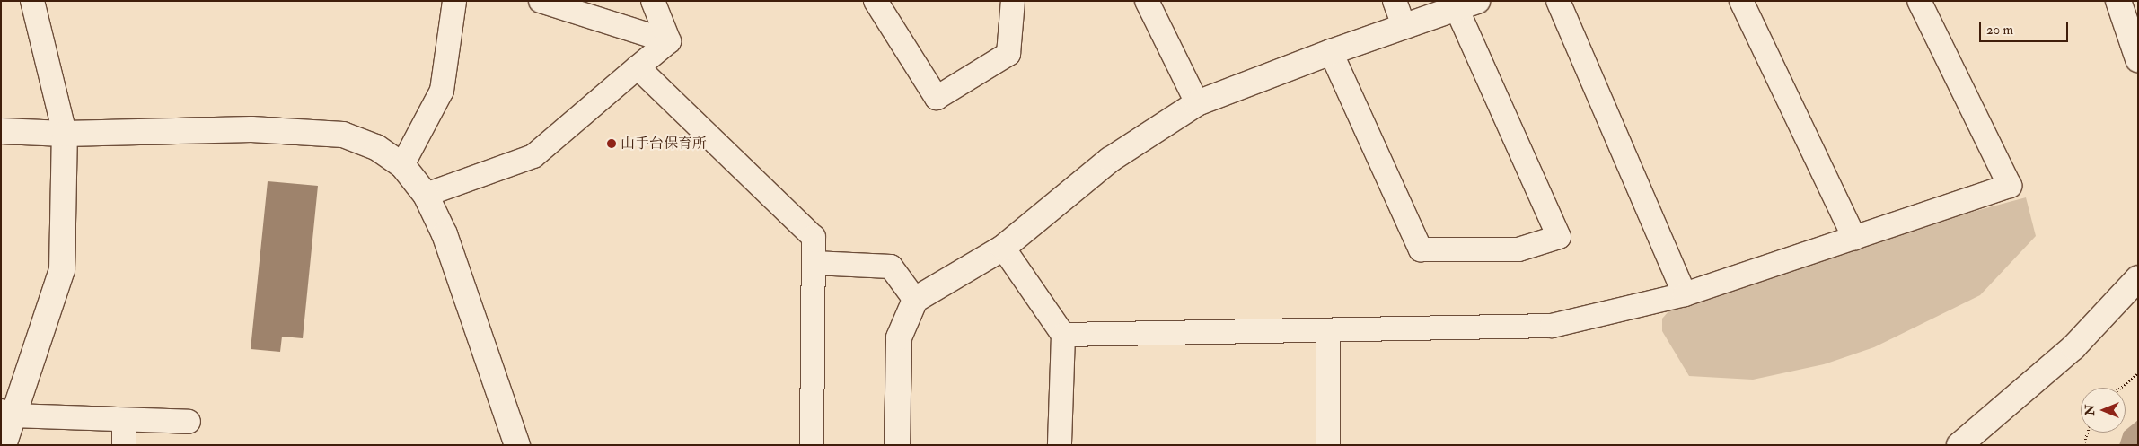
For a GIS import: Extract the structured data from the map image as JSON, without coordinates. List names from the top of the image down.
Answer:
{
  "places": ["山手台保育所"],
  "scale_bar": "20 m",
  "north": "left"
}
